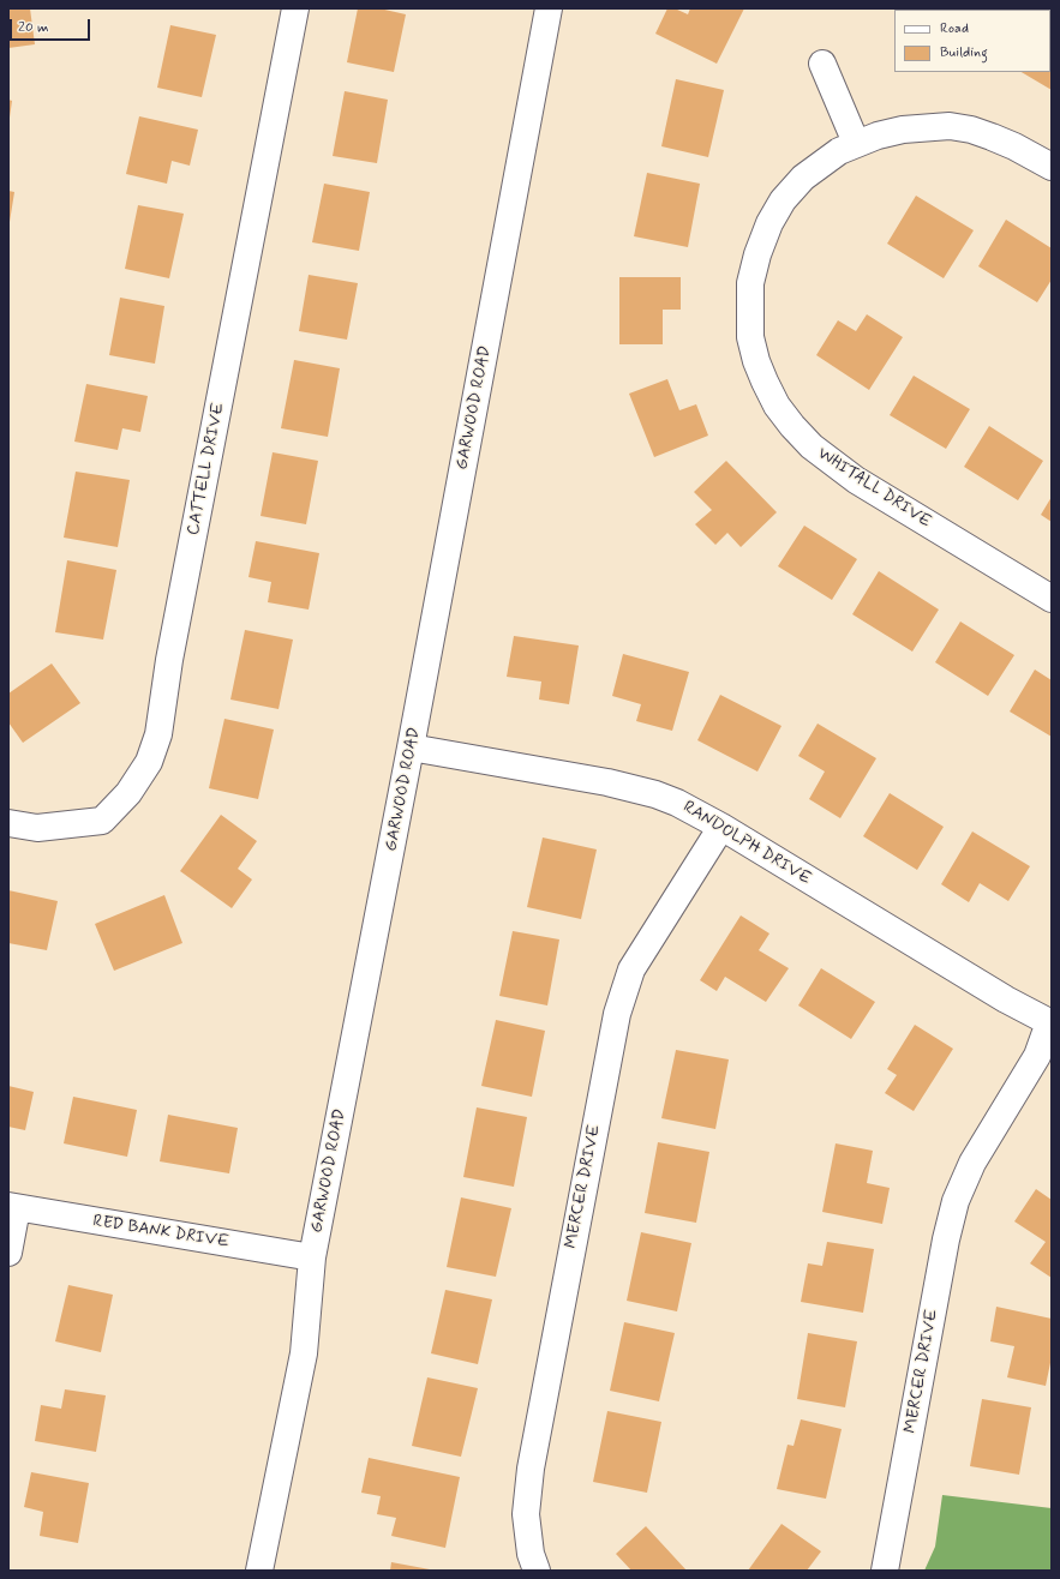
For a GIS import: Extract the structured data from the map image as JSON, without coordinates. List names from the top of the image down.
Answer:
{
  "streets": {
    "street": [
      "GARWOOD ROAD",
      "CATTELL DRIVE",
      "WHITALL DRIVE",
      "RANDOLPH DRIVE",
      "MERCER DRIVE",
      "RED BANK DRIVE"
    ]
  },
  "crossings": [
    ["GARWOOD ROAD", "RANDOLPH DRIVE"],
    ["GARWOOD ROAD", "RED BANK DRIVE"],
    ["RANDOLPH DRIVE", "MERCER DRIVE"]
  ],
  "legend": ["Road", "Building"],
  "scale_bar": "20 m"
}
